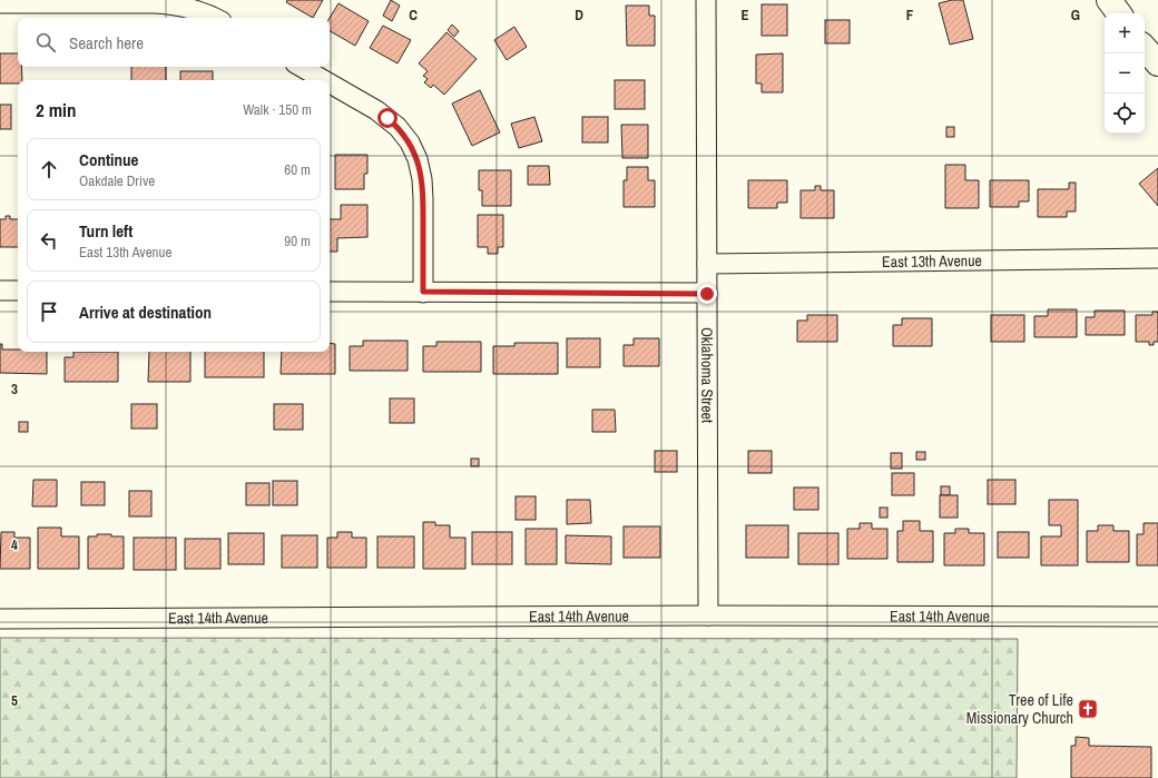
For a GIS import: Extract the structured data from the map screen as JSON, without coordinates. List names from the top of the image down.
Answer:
{
  "streets": {
    "street": ["East 13th Avenue", "Oklahoma Street", "East 14th Avenue"]
  },
  "crossings": [
    ["East 13th Avenue", "Oklahoma Street"],
    ["Oklahoma Street", "East 14th Avenue"]
  ],
  "places": {
    "church": ["Tree of Life Missionary Church"]
  },
  "page": {
    "map_buttons": ["+", "−"],
    "search": "Search here",
    "heading": ["2 min", "Walk · 150 m"],
    "list": [
      ["Continue", "Oakdale Drive", "60 m"],
      ["Turn left", "East 13th Avenue", "90 m"],
      "Arrive at destination"
    ]
  },
  "grid": {
    "columns": [
      "C",
      "D",
      "E",
      "F",
      "G"
    ],
    "rows": ["3", "4", "5"]
  }
}
